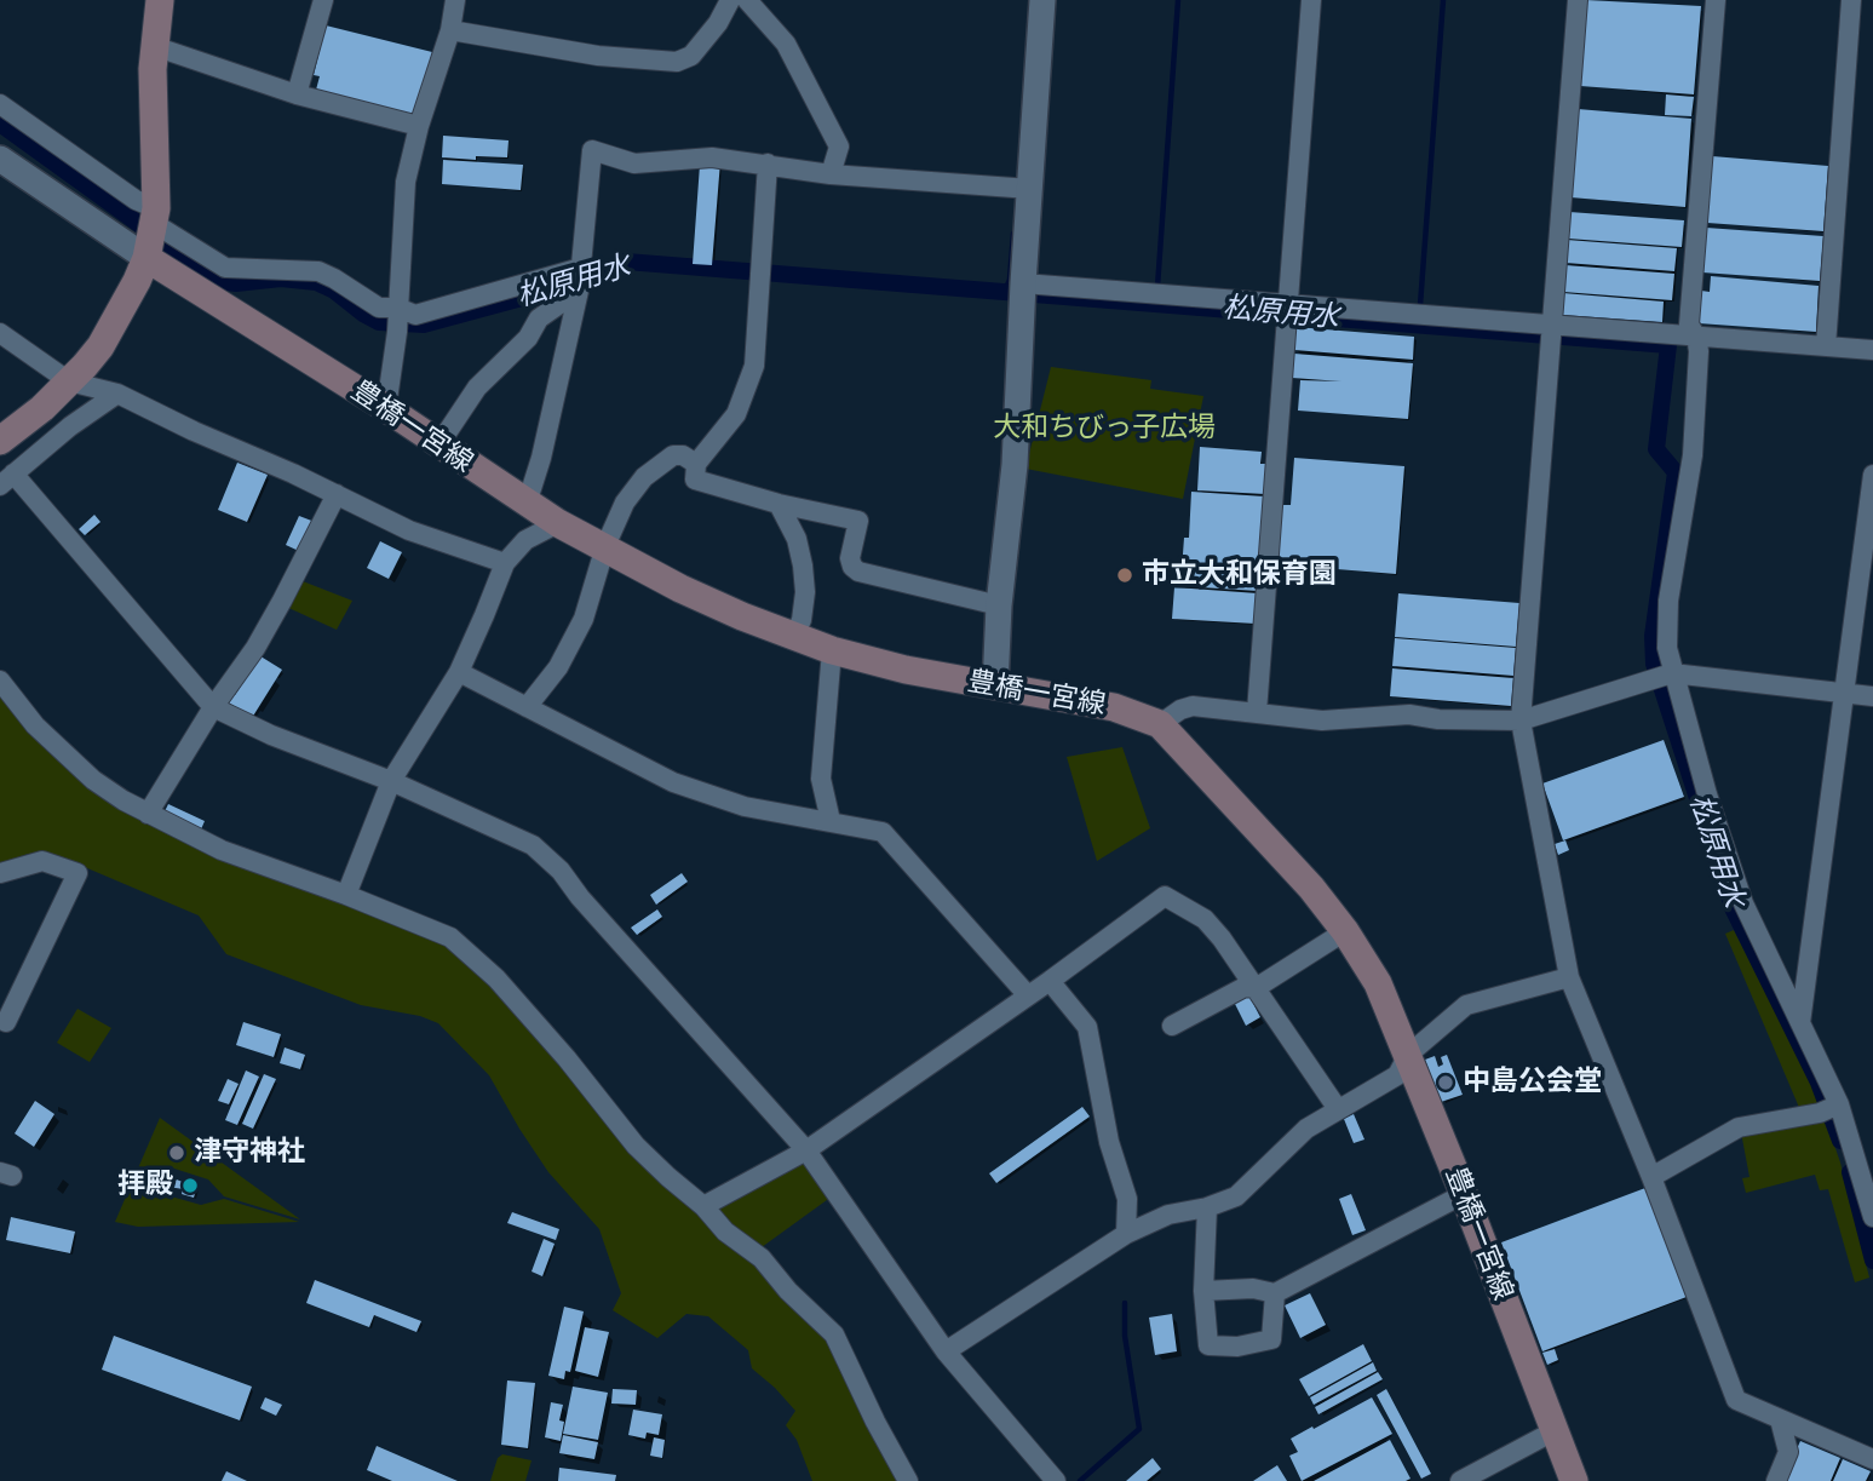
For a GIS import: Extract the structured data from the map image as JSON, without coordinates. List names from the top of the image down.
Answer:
{
  "streets": {
    "main road": ["豊橋一宮線"]
  },
  "water": ["松原用水"],
  "parks": ["大和ちびっ子広場"],
  "places": [
    "市立大和保育園",
    "中島公会堂",
    "津守神社",
    "拝殿"
  ]
}
